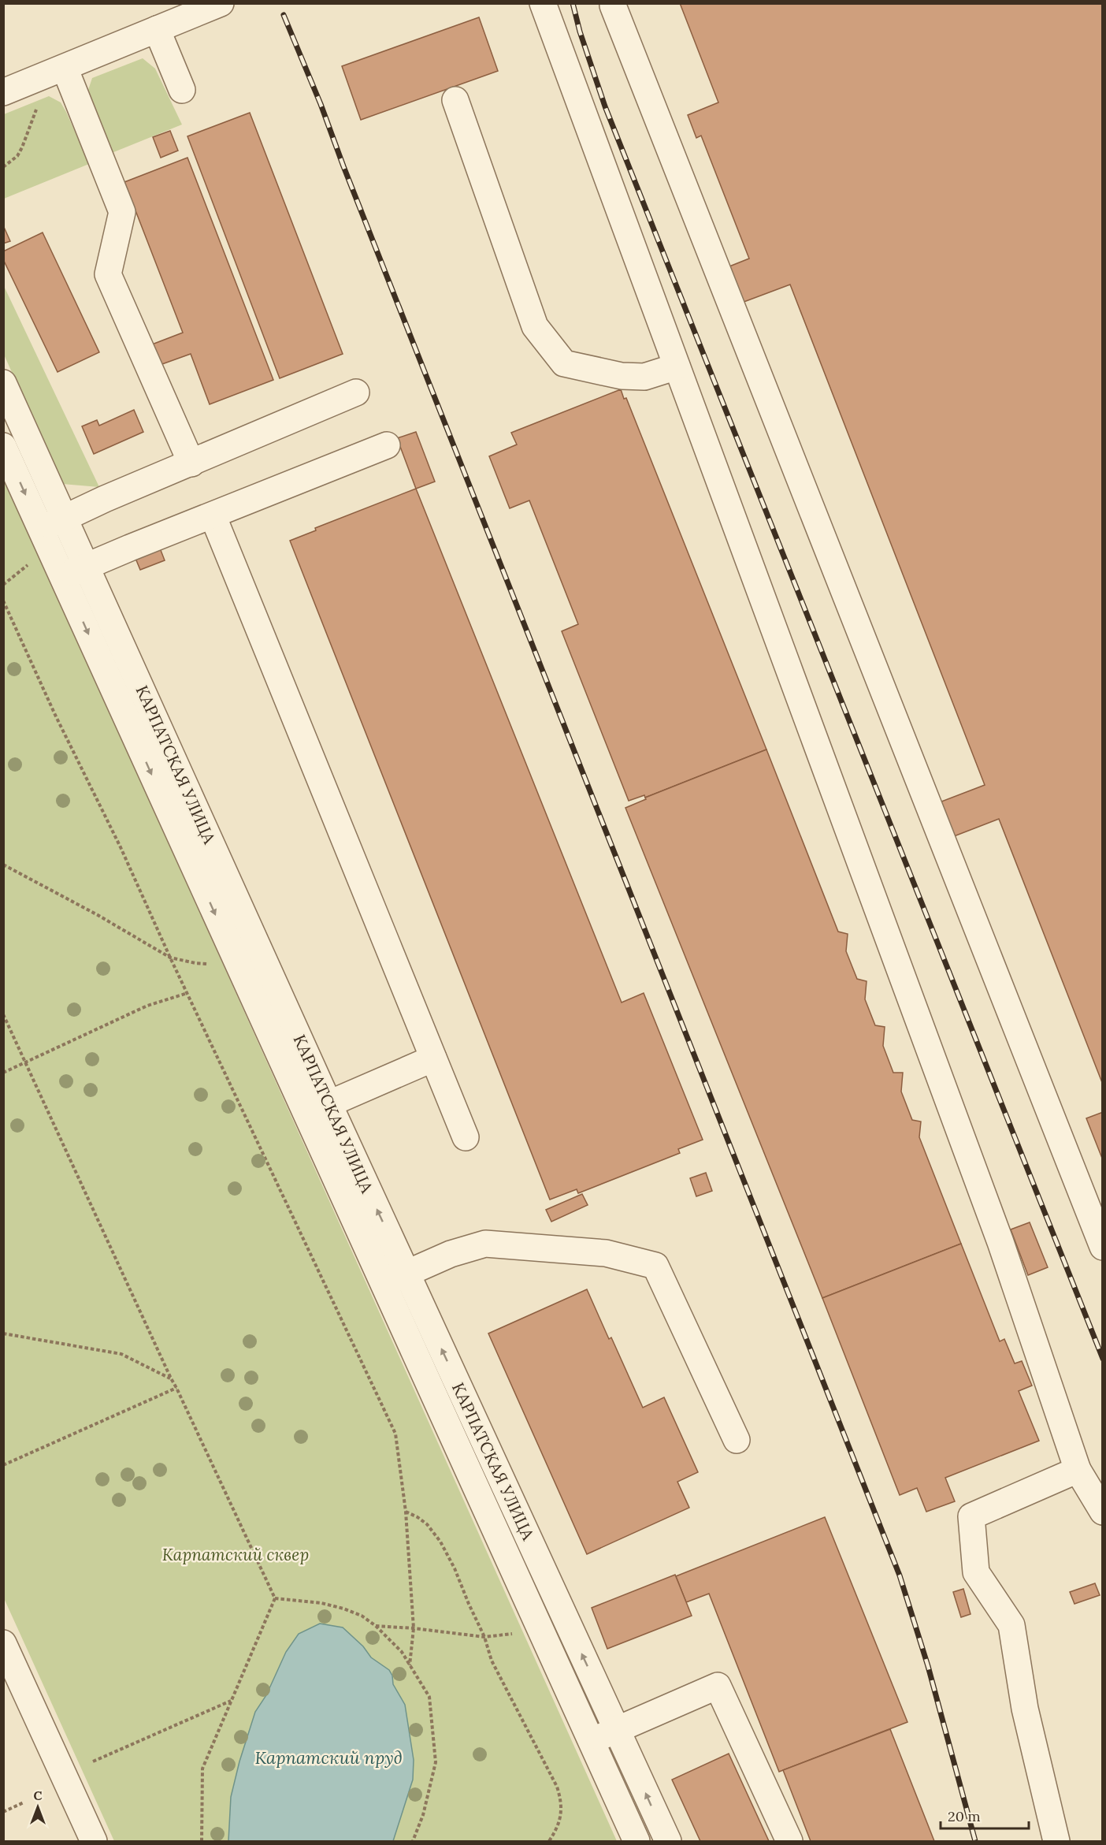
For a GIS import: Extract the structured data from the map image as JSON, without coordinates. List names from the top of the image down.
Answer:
{
  "streets": {
    "street": ["КАРПАТСКАЯ УЛИЦА"]
  },
  "water": ["Карпатский пруд"],
  "parks": ["Карпатский сквер"],
  "scale_bar": "20 m",
  "north": "top"
}
